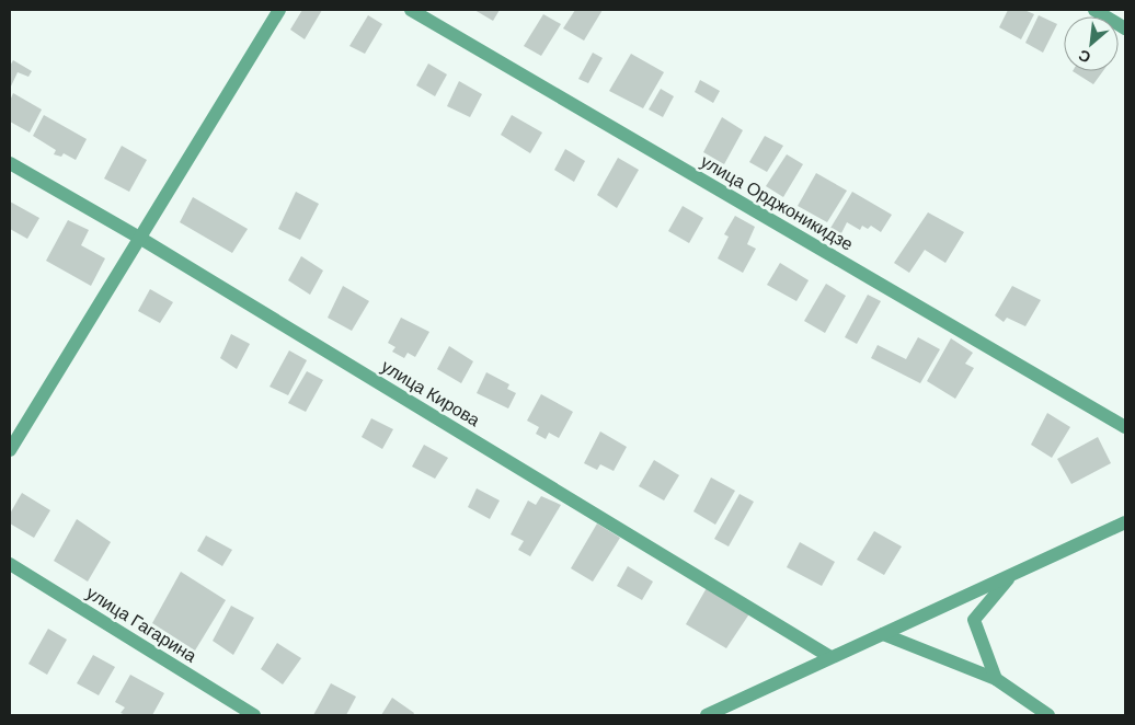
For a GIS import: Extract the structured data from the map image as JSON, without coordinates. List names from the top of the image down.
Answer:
{
  "streets": {
    "street": ["улица Орджоникидзе", "улица Кирова", "улица Гагарина"]
  },
  "north": "bottom left"
}
